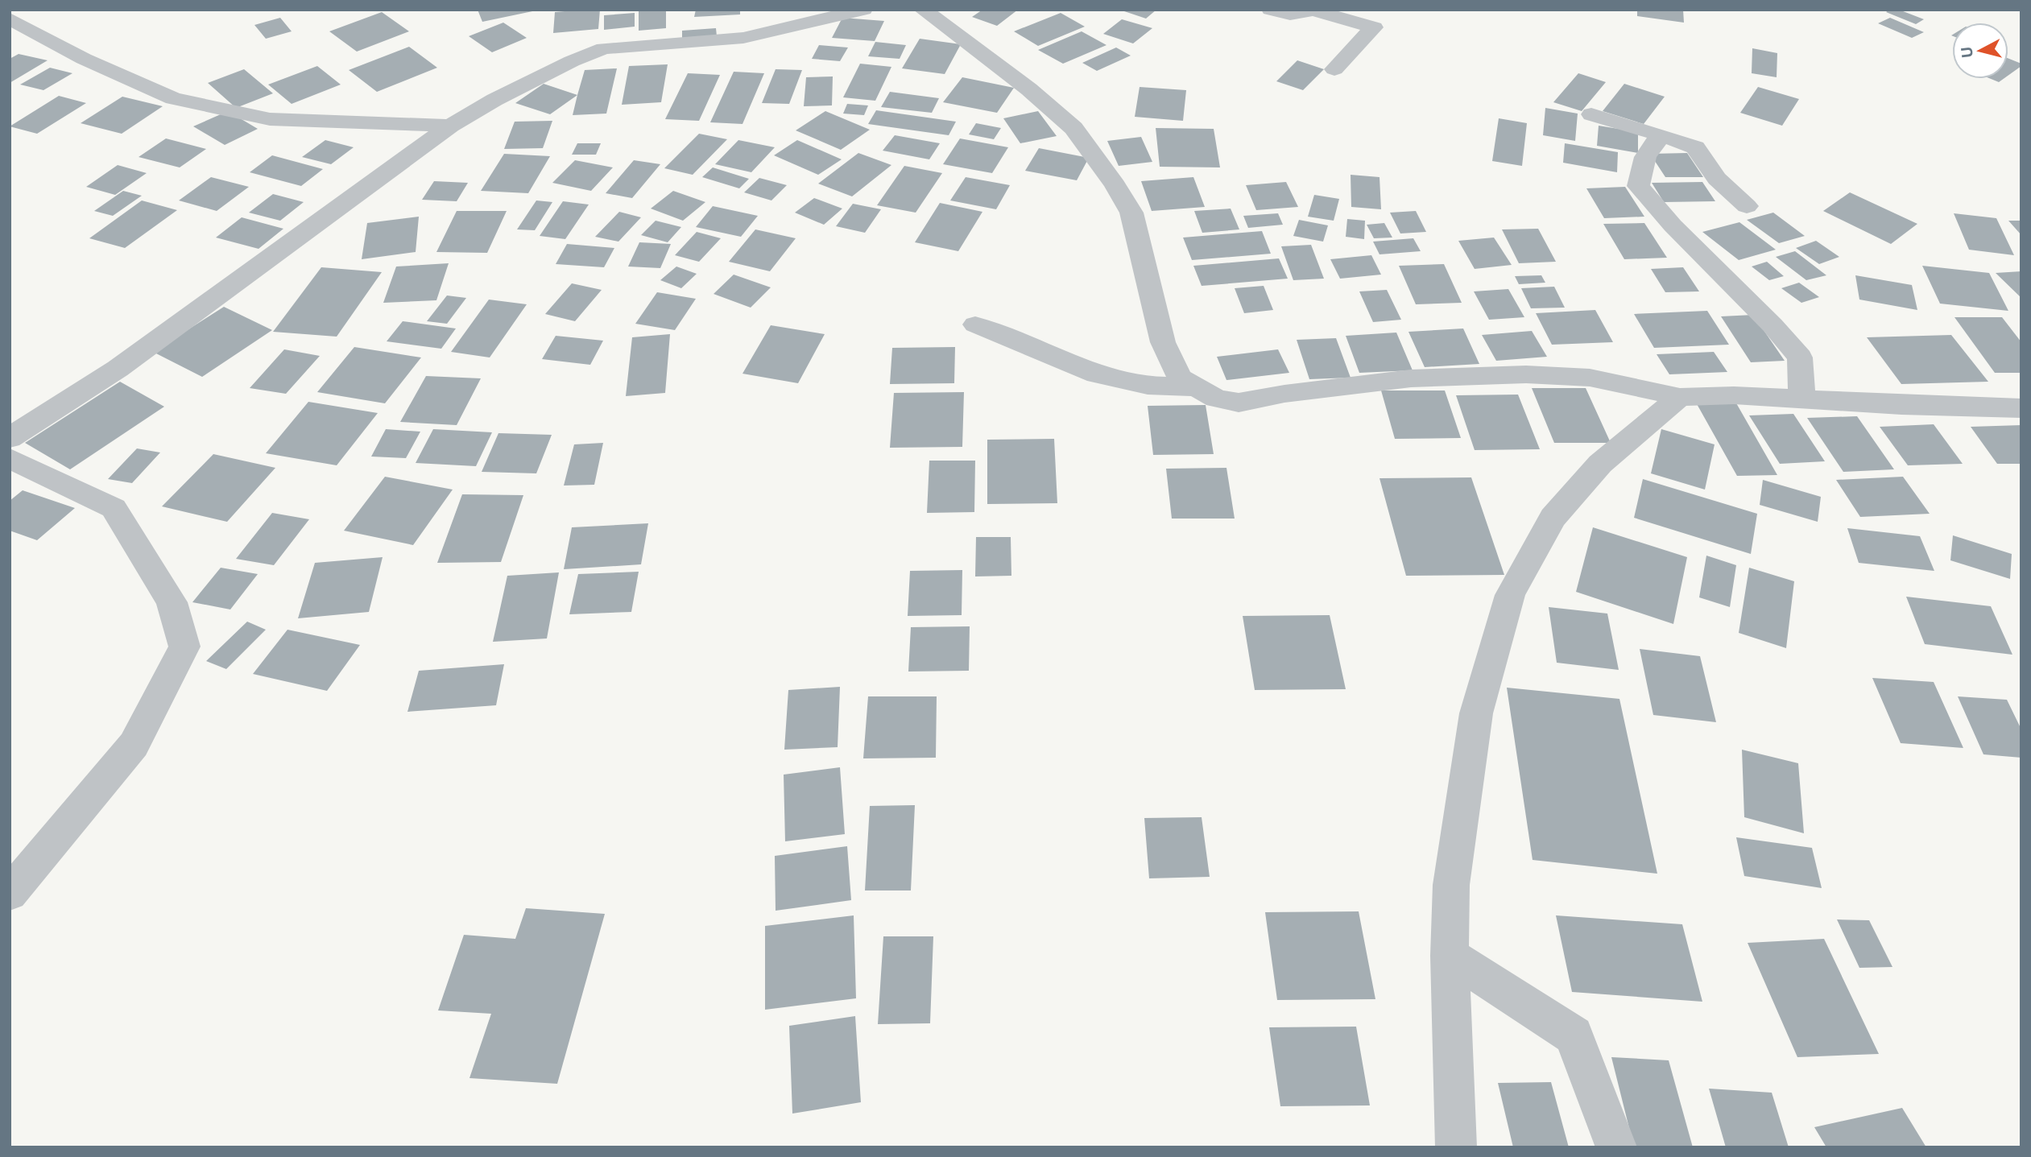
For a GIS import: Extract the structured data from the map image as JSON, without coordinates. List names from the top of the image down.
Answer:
{
  "north": "left"
}
